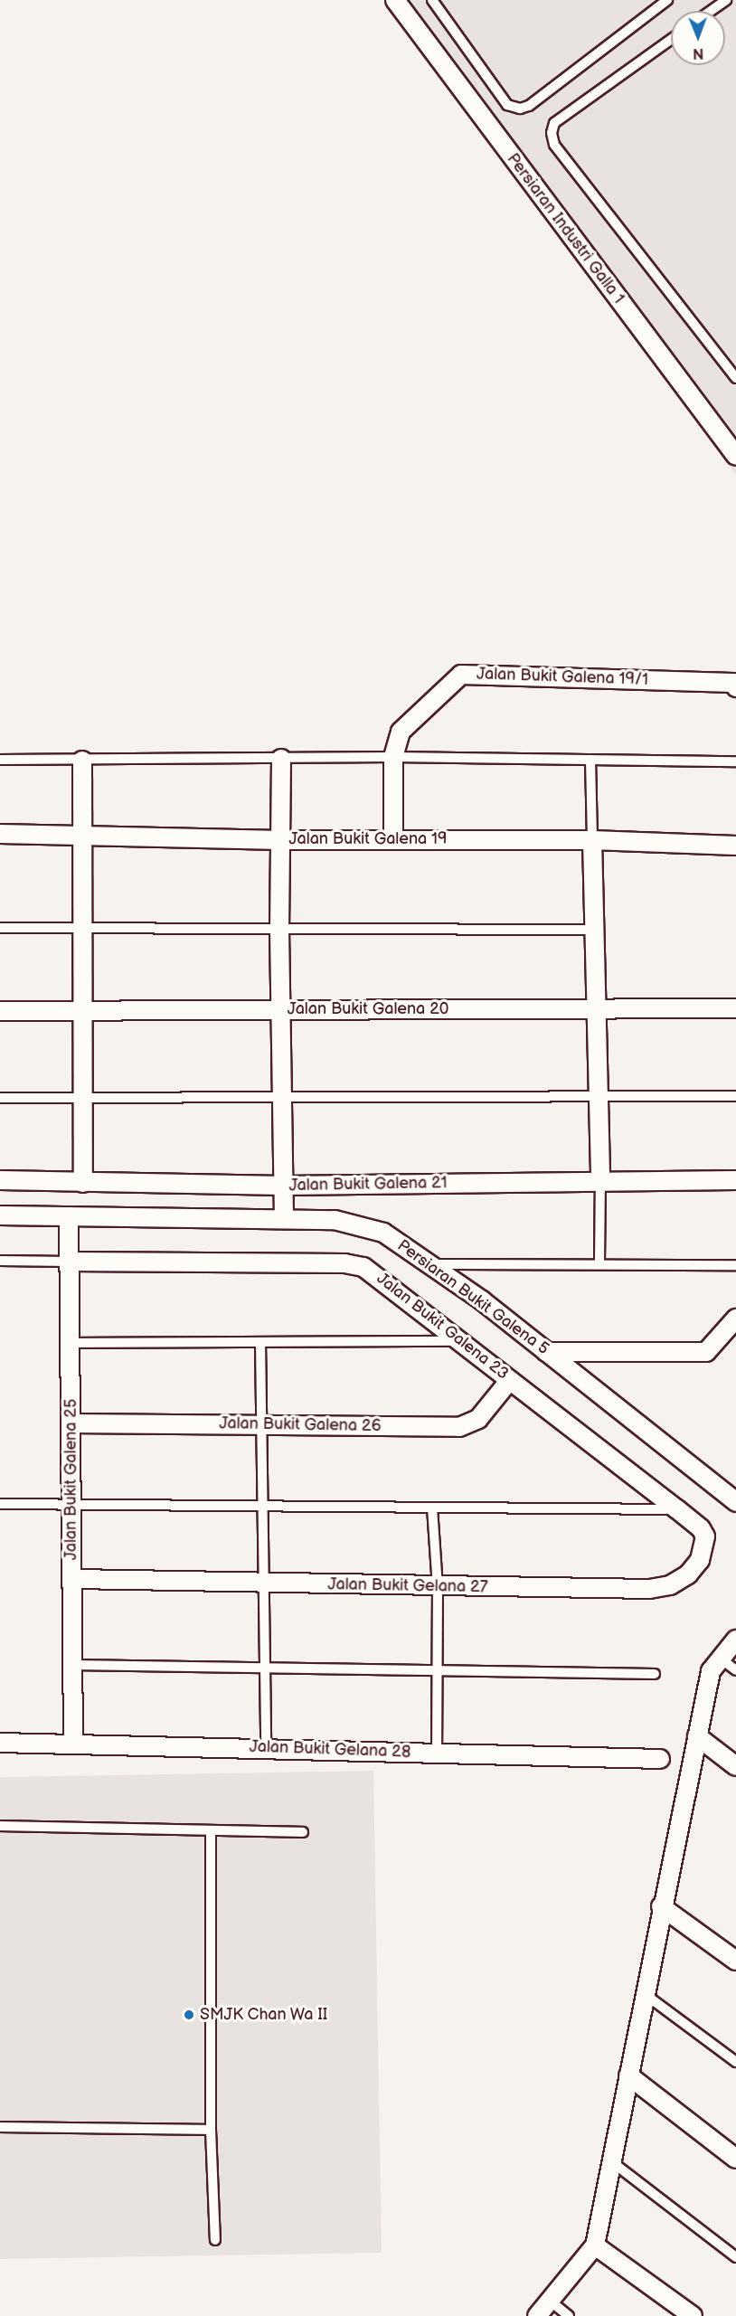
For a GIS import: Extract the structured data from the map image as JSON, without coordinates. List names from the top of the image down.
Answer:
{
  "streets": {
    "street": [
      "Persiaran Industri Galla 1",
      "Jalan Bukit Galena 19/1",
      "Jalan Bukit Galena 19",
      "Jalan Bukit Galena 20",
      "Jalan Bukit Galena 21",
      "Persiaran Bukit Galena 5",
      "Jalan Bukit Galena 23",
      "Jalan Bukit Galena 26",
      "Jalan Bukit Galena 25",
      "Jalan Bukit Gelana 27",
      "Jalan Bukit Gelana 28"
    ]
  },
  "crossings": [
    ["Persiaran Bukit Galena 5", "Jalan Bukit Galena 25"],
    ["Jalan Bukit Galena 23", "Jalan Bukit Galena 26"],
    ["Jalan Bukit Galena 23", "Jalan Bukit Galena 25"],
    ["Jalan Bukit Galena 23", "Jalan Bukit Gelana 27"],
    ["Jalan Bukit Galena 26", "Jalan Bukit Galena 25"],
    ["Jalan Bukit Galena 25", "Jalan Bukit Gelana 27"],
    ["Jalan Bukit Galena 25", "Jalan Bukit Gelana 28"]
  ],
  "places": ["SMJK Chan Wa II"],
  "north": "bottom"
}
